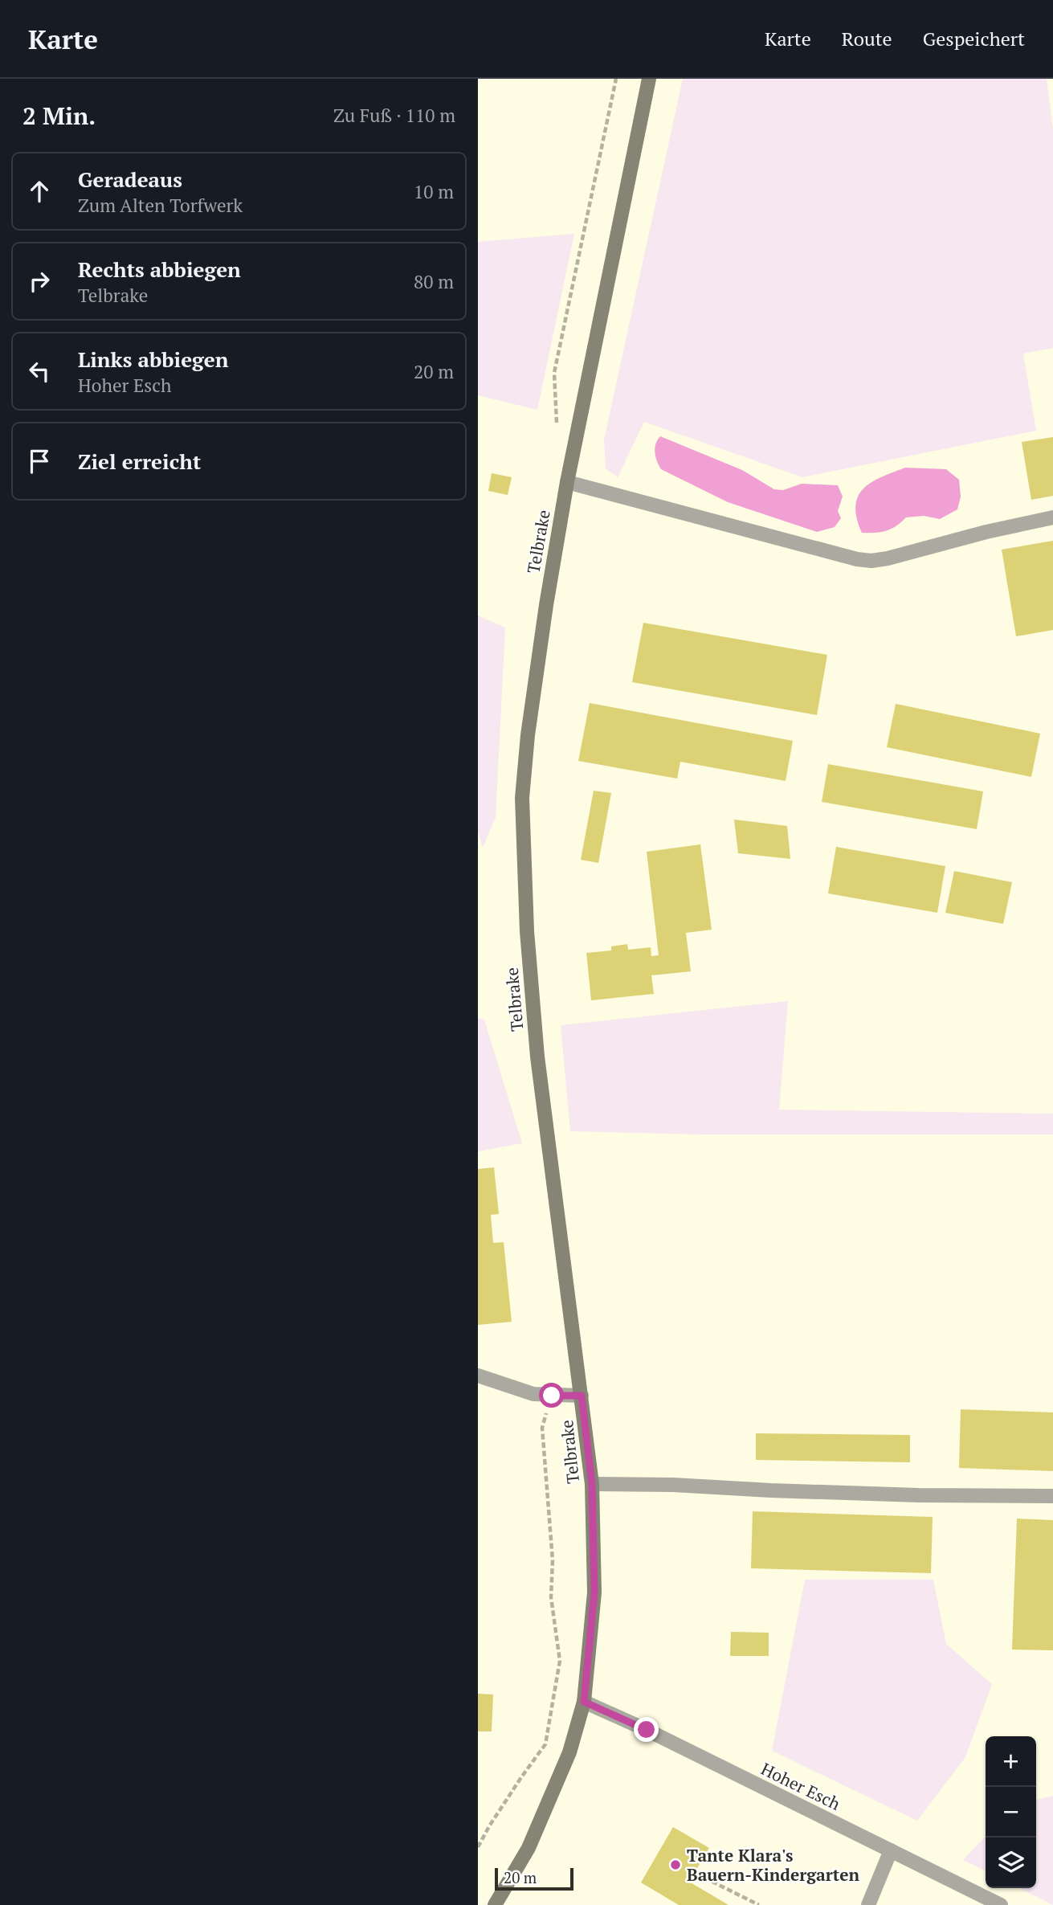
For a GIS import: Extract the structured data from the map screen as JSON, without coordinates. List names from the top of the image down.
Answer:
{
  "streets": {
    "street": ["Telbrake", "Hoher Esch"]
  },
  "crossings": [
    ["Telbrake", "Hoher Esch"]
  ],
  "places": ["Tante Klara's Bauern-Kindergarten"],
  "scale_bar": "20 m",
  "page": {
    "header": "Karte",
    "nav": ["Karte", "Route", "Gespeichert"],
    "heading": ["2 Min.", "Zu Fuß · 110 m"],
    "list": [
      ["Geradeaus", "Zum Alten Torfwerk", "10 m"],
      ["Rechts abbiegen", "Telbrake", "80 m"],
      ["Links abbiegen", "Hoher Esch", "20 m"],
      "Ziel erreicht"
    ],
    "map_buttons": ["+", "−"],
    "scale": "20 m"
  }
}
